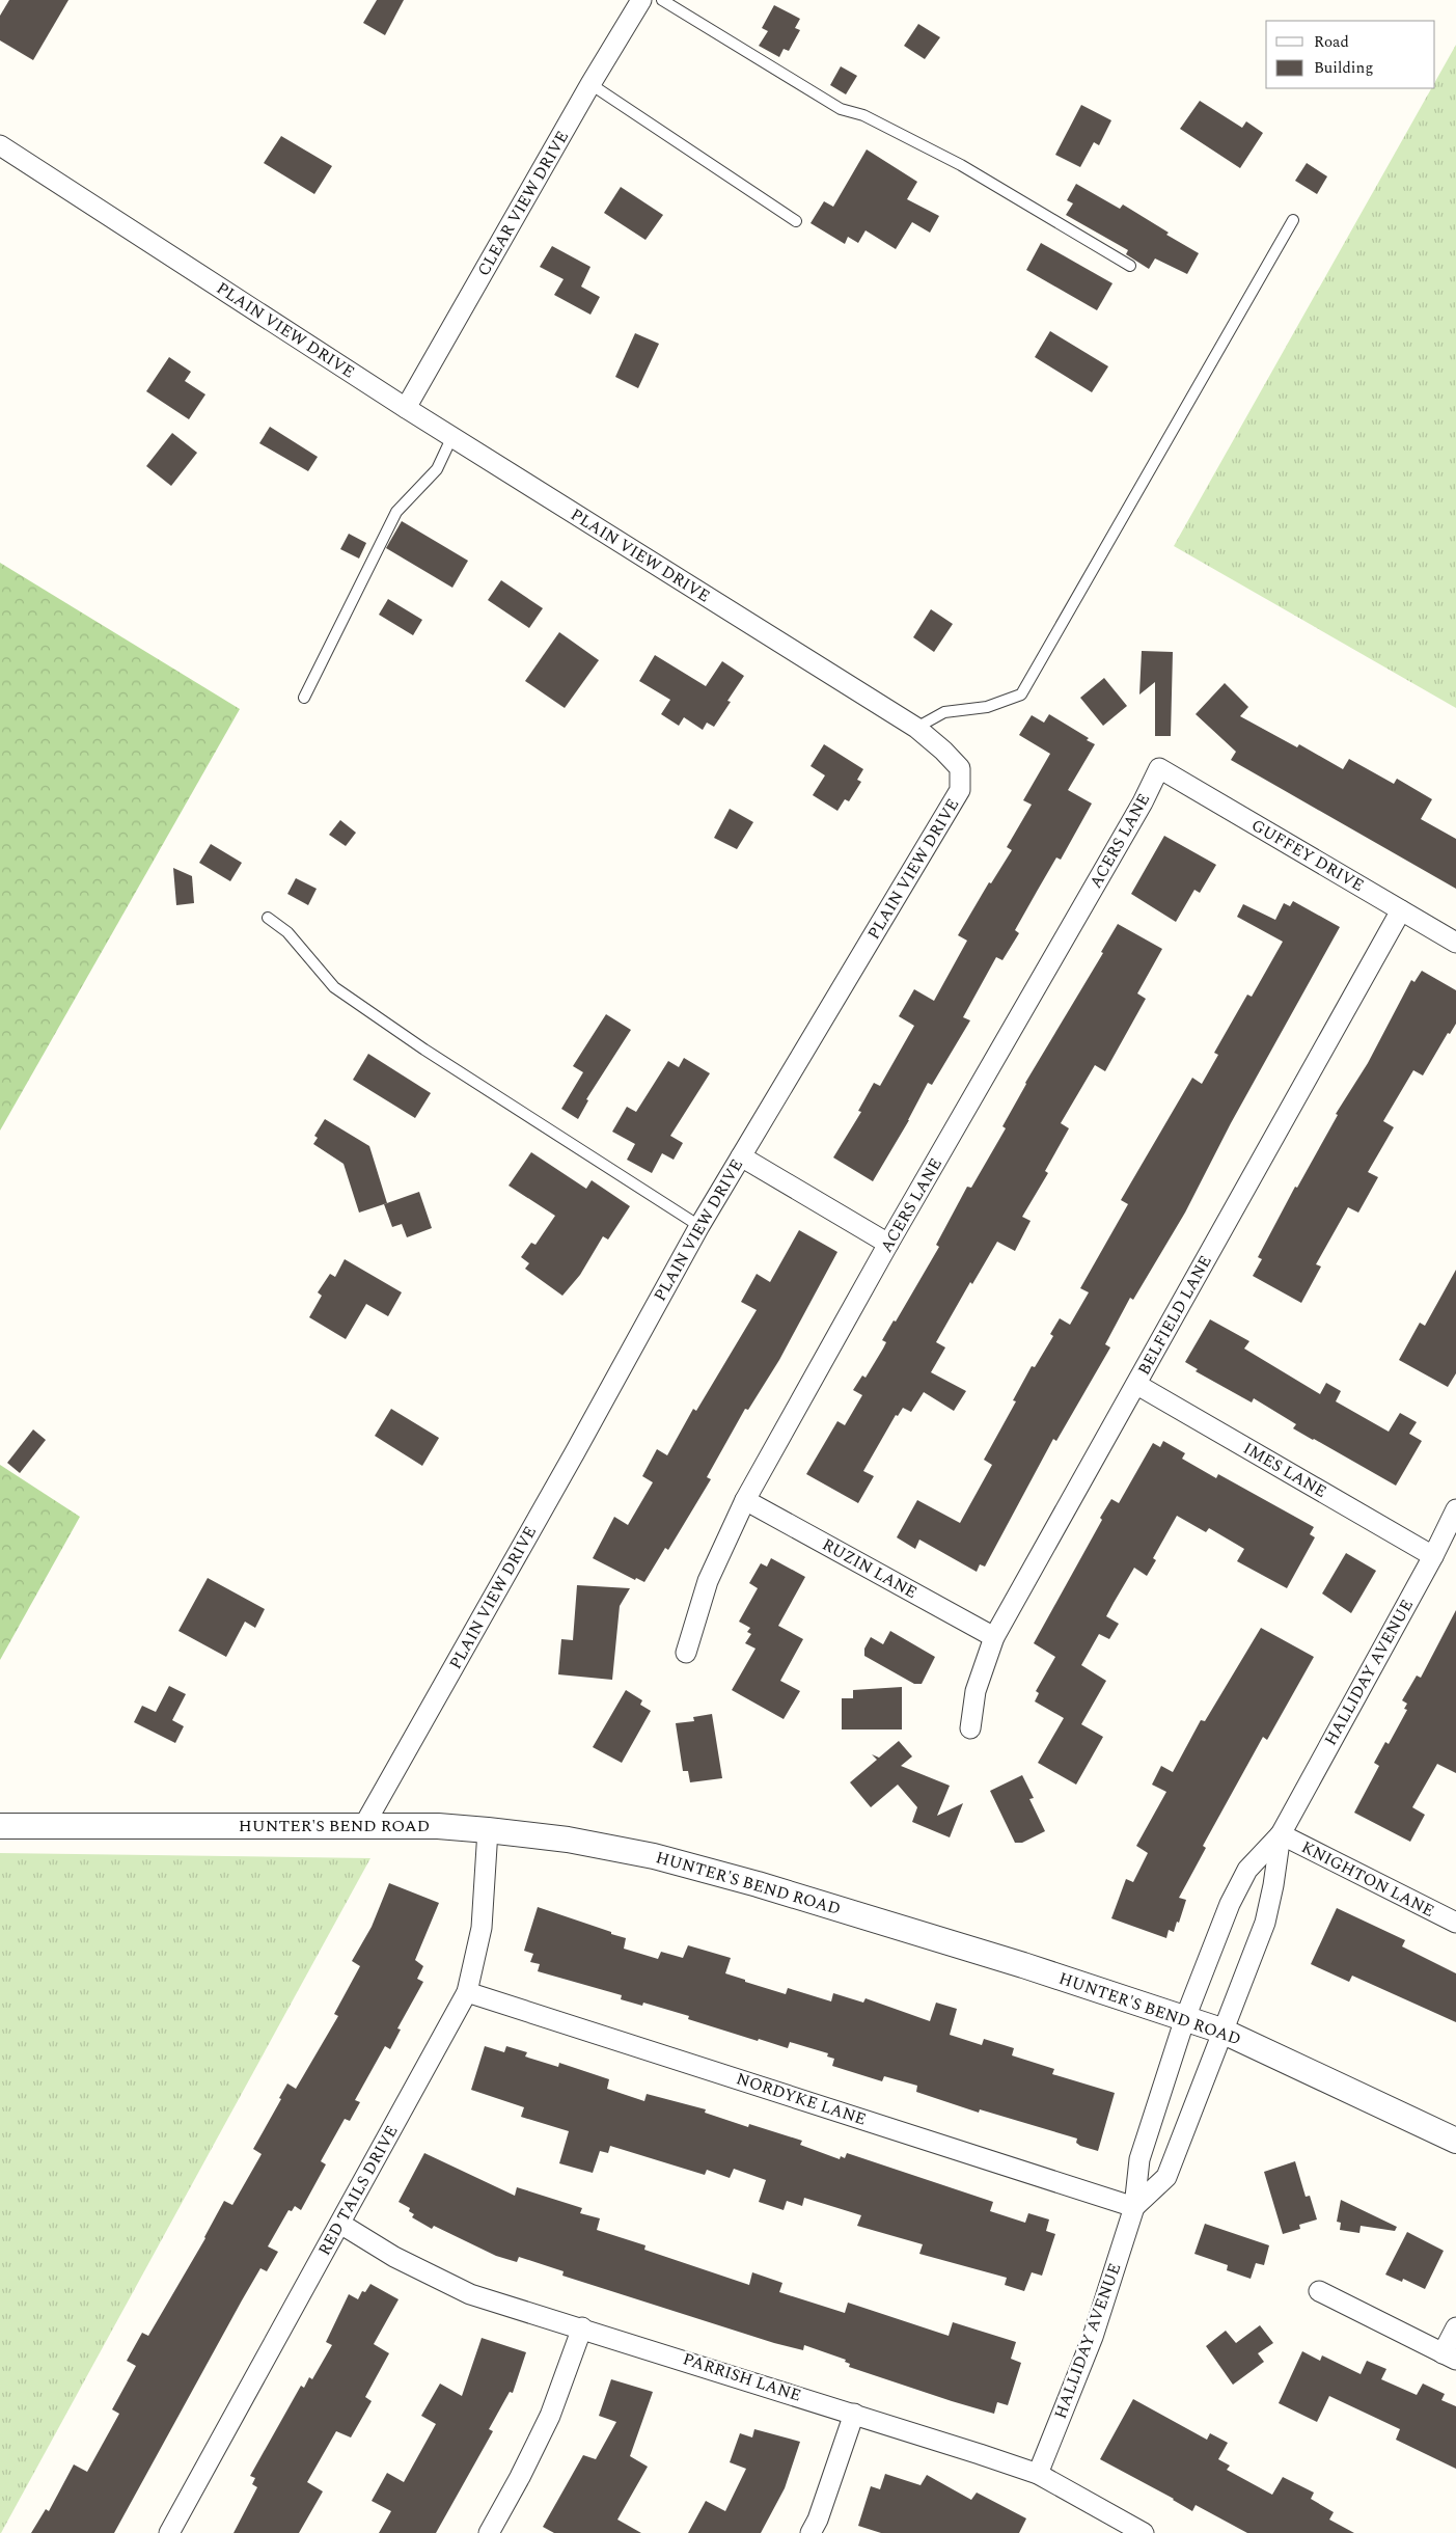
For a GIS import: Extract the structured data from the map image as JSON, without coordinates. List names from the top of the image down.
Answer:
{
  "streets": {
    "street": [
      "CLEAR VIEW DRIVE",
      "PLAIN VIEW DRIVE",
      "ACERS LANE",
      "GUFFEY DRIVE",
      "BELFIELD LANE",
      "IMES LANE",
      "RUZIN LANE",
      "HALLIDAY AVENUE",
      "HUNTER'S BEND ROAD",
      "KNIGHTON LANE",
      "NORDYKE LANE",
      "RED TAILS DRIVE",
      "PARRISH LANE"
    ]
  },
  "crossings": [
    ["CLEAR VIEW DRIVE", "PLAIN VIEW DRIVE"],
    ["PLAIN VIEW DRIVE", "HUNTER'S BEND ROAD"],
    ["ACERS LANE", "GUFFEY DRIVE"],
    ["ACERS LANE", "RUZIN LANE"],
    ["GUFFEY DRIVE", "BELFIELD LANE"],
    ["BELFIELD LANE", "IMES LANE"],
    ["BELFIELD LANE", "RUZIN LANE"],
    ["IMES LANE", "HALLIDAY AVENUE"],
    ["HALLIDAY AVENUE", "HUNTER'S BEND ROAD"],
    ["HALLIDAY AVENUE", "KNIGHTON LANE"],
    ["HALLIDAY AVENUE", "NORDYKE LANE"],
    ["HALLIDAY AVENUE", "PARRISH LANE"],
    ["HUNTER'S BEND ROAD", "RED TAILS DRIVE"],
    ["NORDYKE LANE", "RED TAILS DRIVE"],
    ["RED TAILS DRIVE", "PARRISH LANE"]
  ],
  "legend": ["Road", "Building"]
}
